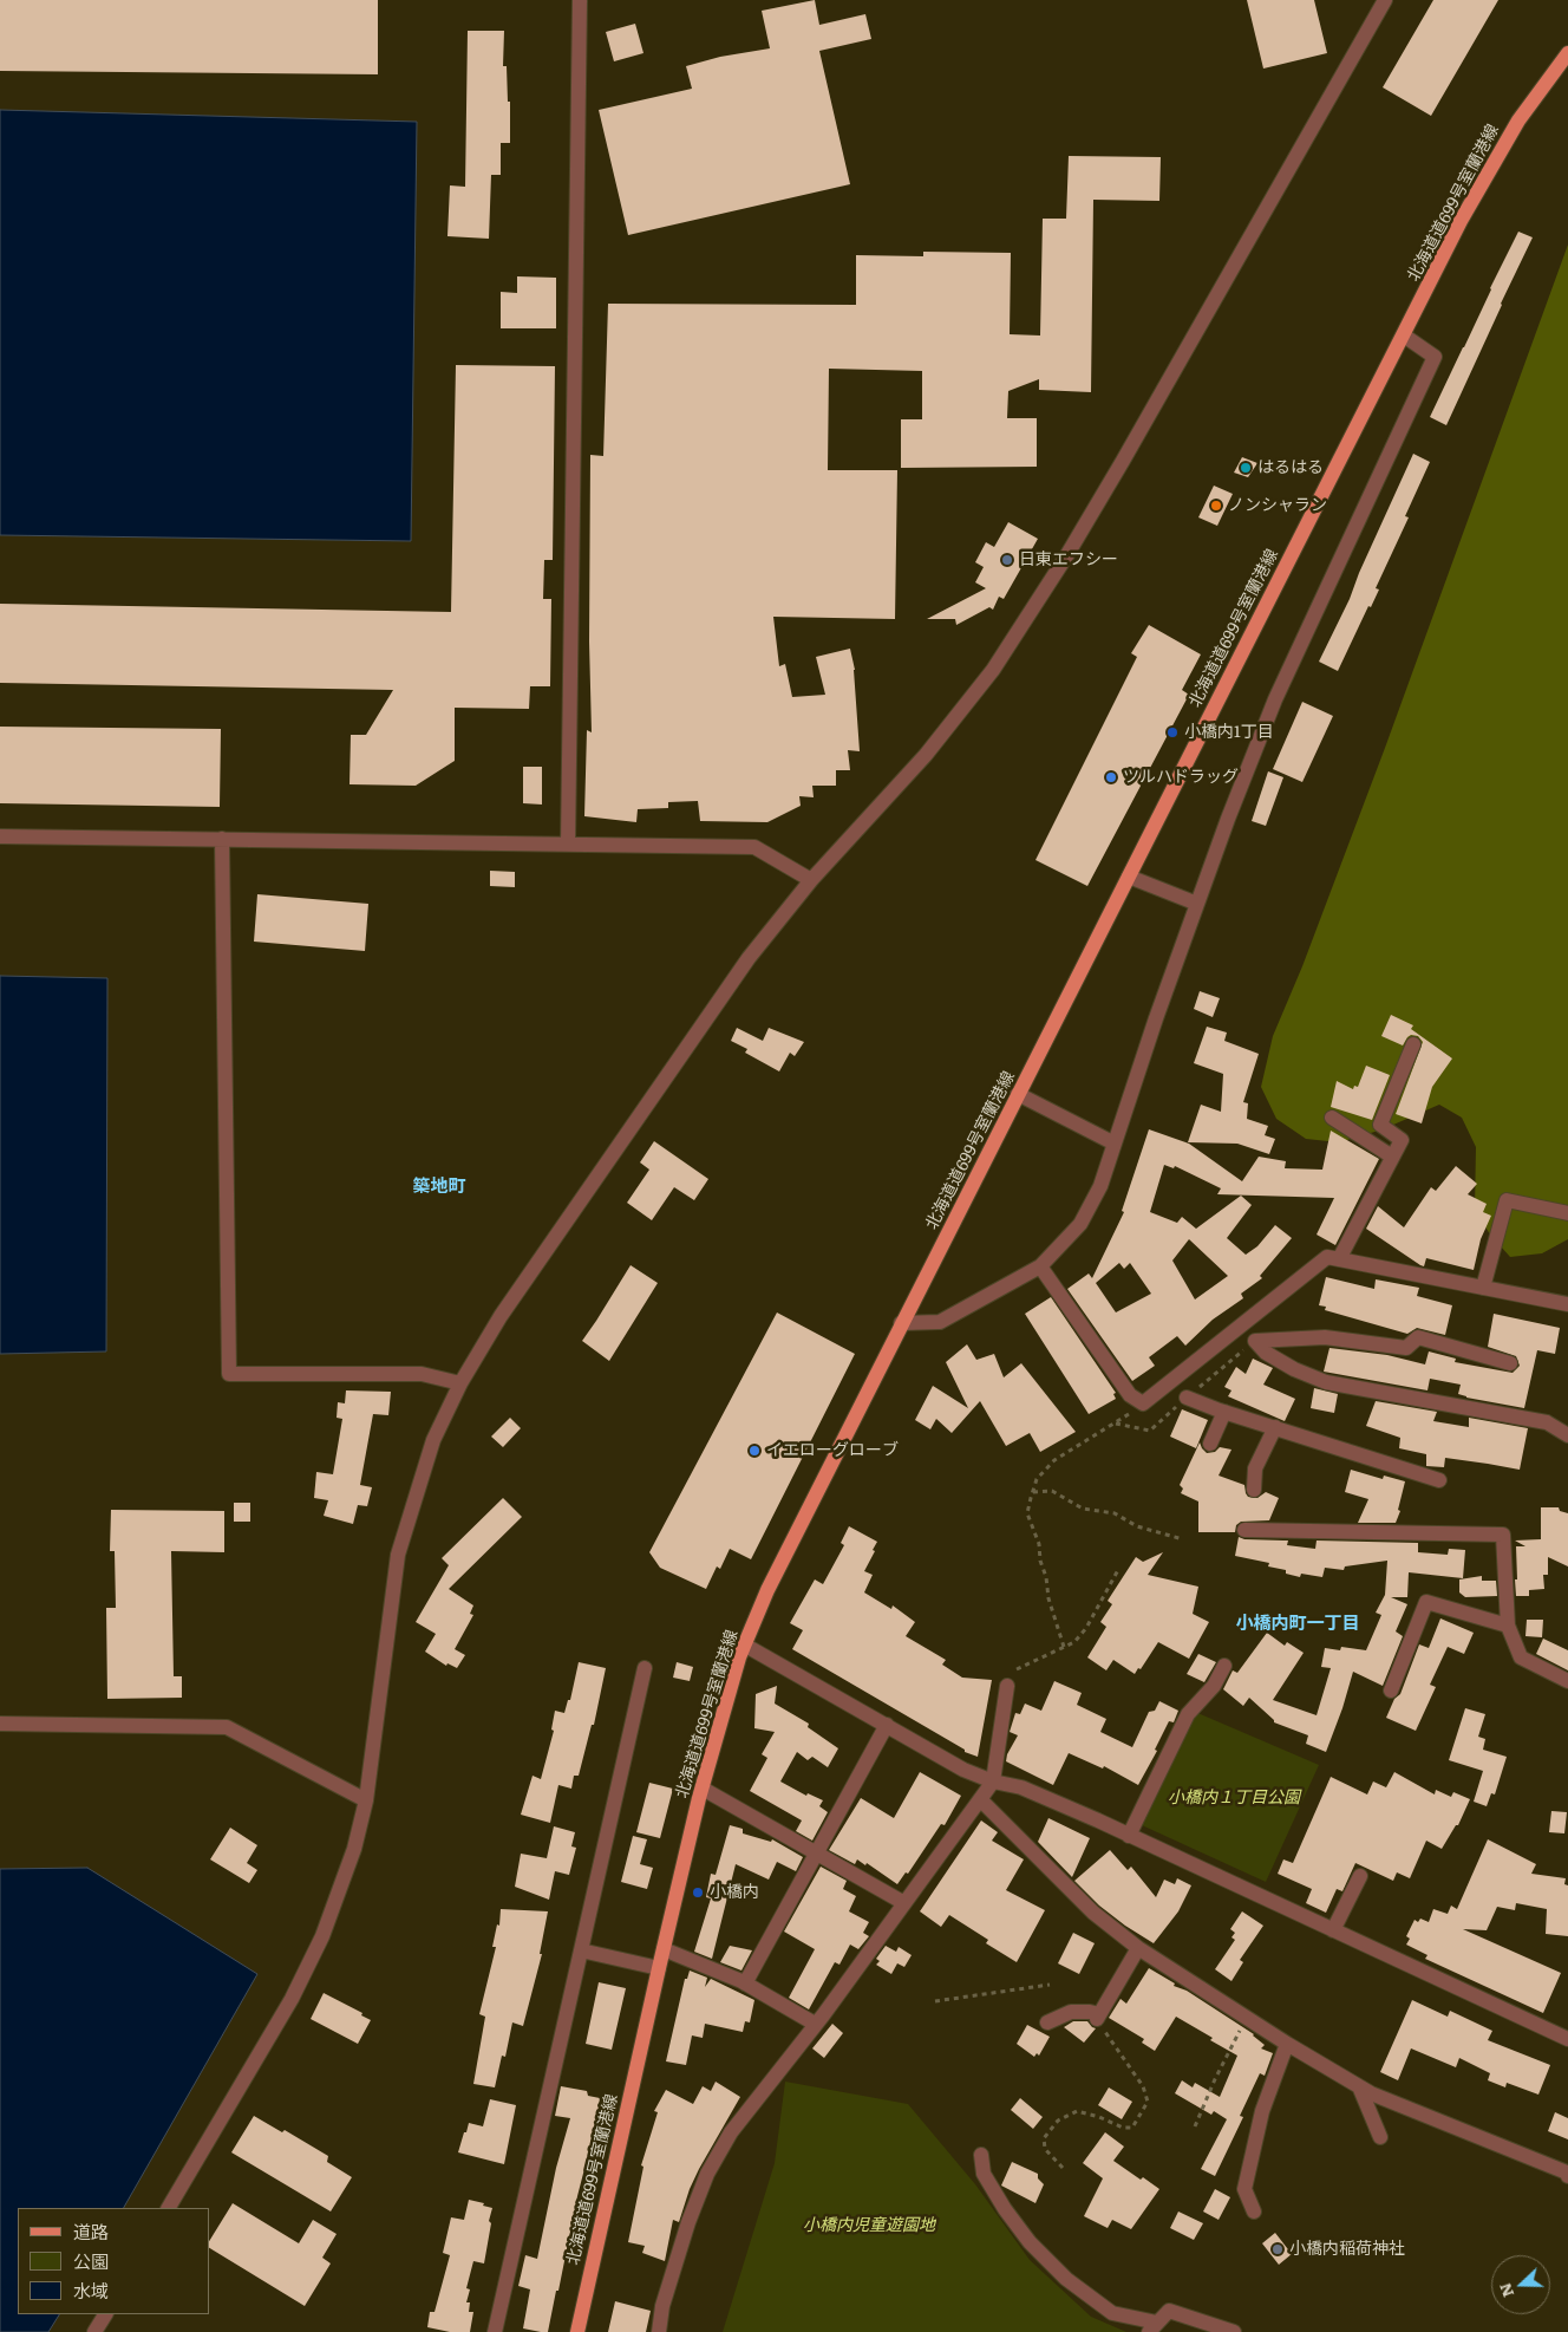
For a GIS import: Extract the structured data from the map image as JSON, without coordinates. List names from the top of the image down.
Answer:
{
  "streets": {
    "main road": ["北海道道699号室蘭港線"]
  },
  "districts": ["築地町", "小橋内町一丁目"],
  "parks": ["小橋内１丁目公園", "小橋内児童遊園地"],
  "places": [
    "はるはる",
    "ノンシャラン",
    "日東エフシー",
    "小橋内1丁目",
    "ツルハドラッグ",
    "イエローグローブ",
    "小橋内",
    "小橋内稲荷神社"
  ],
  "legend": ["道路", "公園", "水域"],
  "north": "left"
}
